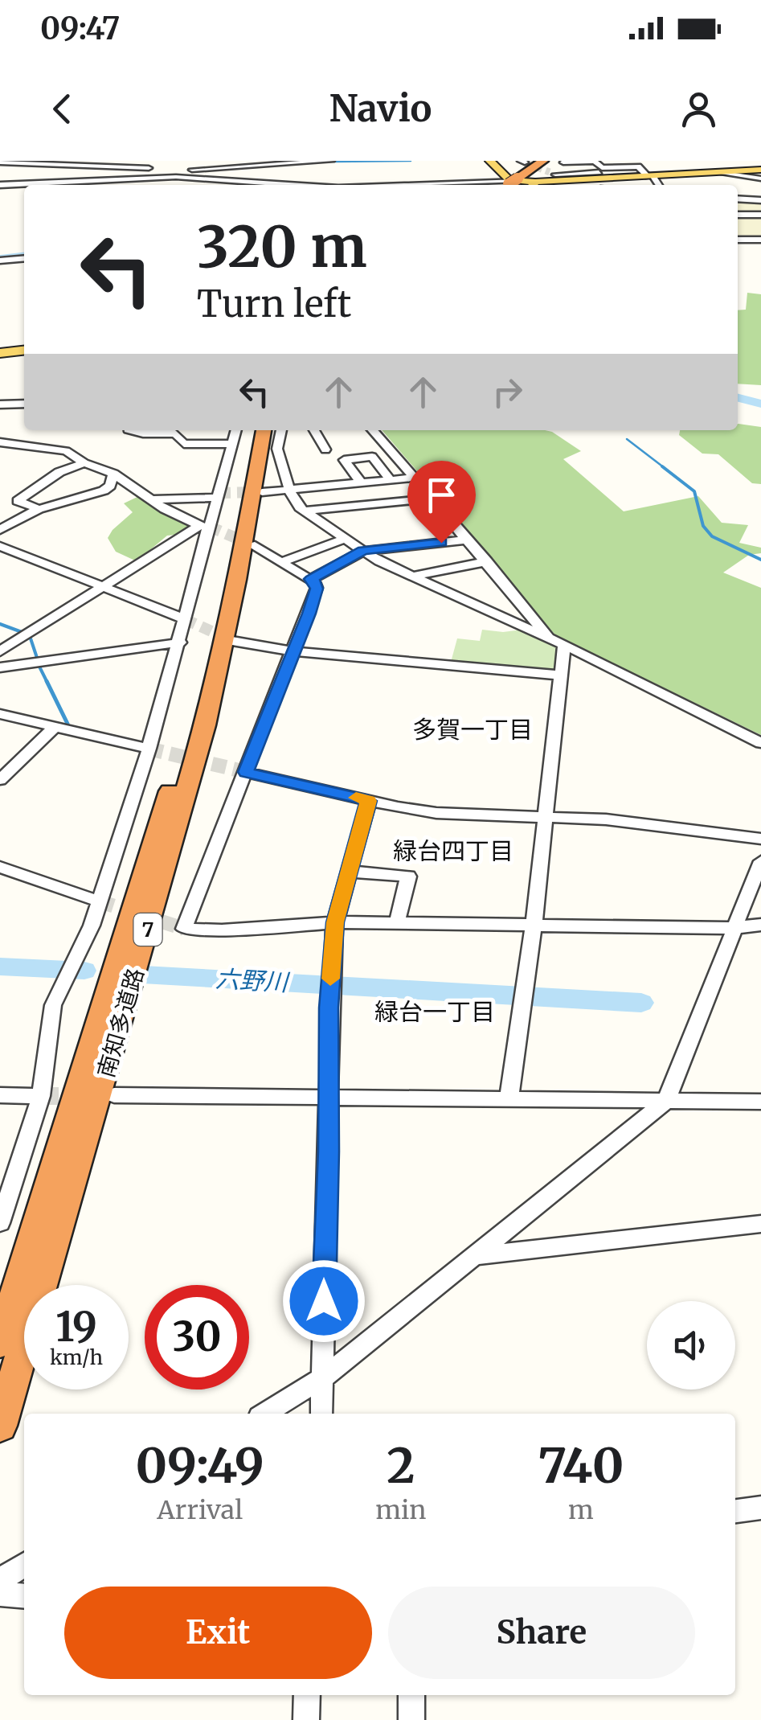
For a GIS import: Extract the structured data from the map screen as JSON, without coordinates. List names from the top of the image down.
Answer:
{
  "streets": {
    "highway": ["7", "南知多道路"]
  },
  "districts": ["多賀一丁目", "緑台四丁目", "緑台一丁目"],
  "water": ["六野川"],
  "page": {
    "status": "09:47",
    "header": "Navio",
    "turn": ["320 m", "Turn left"],
    "speed": "19 km/h",
    "limit": "30",
    "eta": [
      "09:49",
      "Arrival",
      "2",
      "min",
      "740",
      "m"
    ],
    "buttons": ["Exit", "Share"]
  }
}
